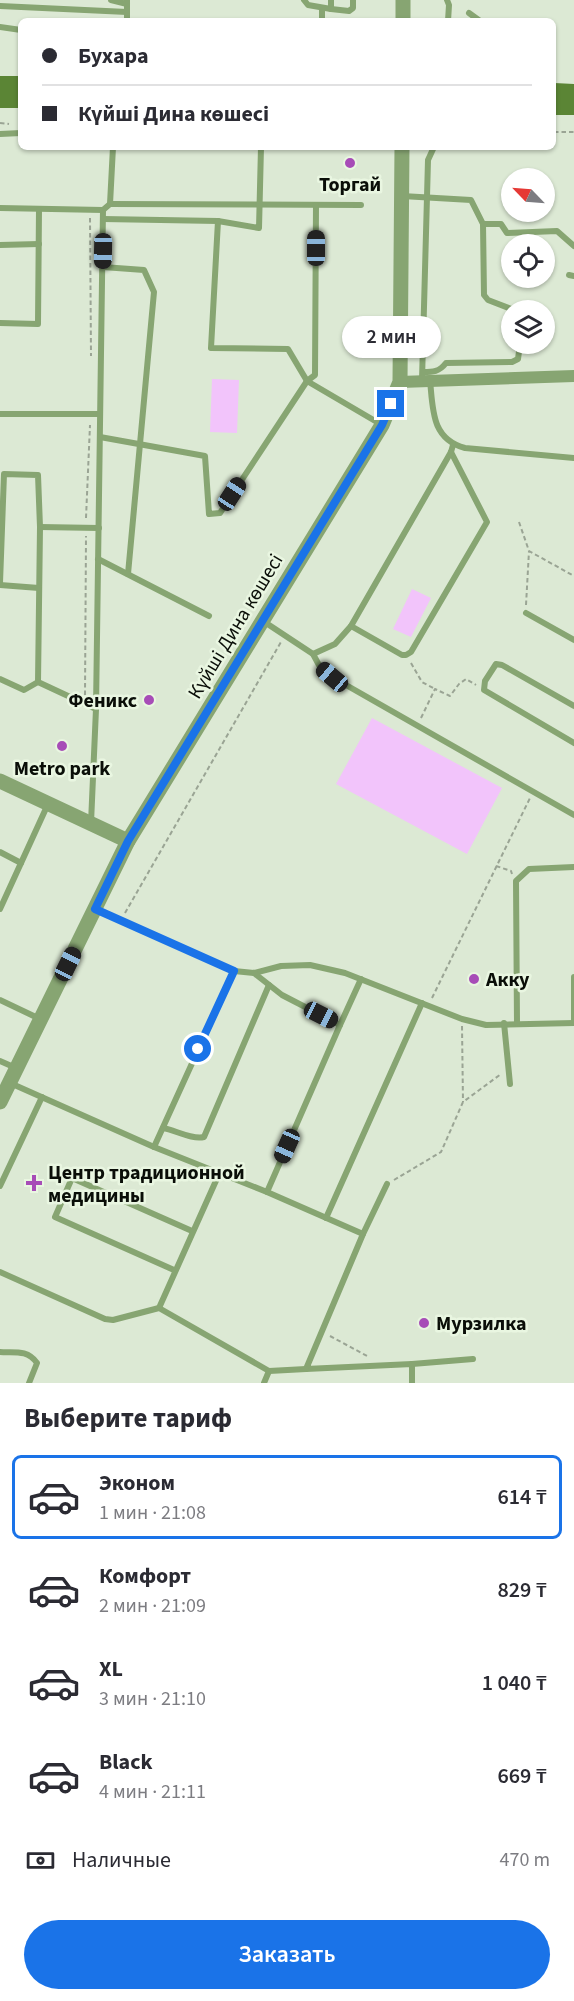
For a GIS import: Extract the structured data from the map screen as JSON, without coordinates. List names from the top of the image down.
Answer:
{
  "streets": {
    "street": ["Күйші Дина көшесі"]
  },
  "places": {
    "other": [
      "Торгай",
      "Феникс",
      "Metro park",
      "Акку",
      "Мурзилка"
    ],
    "health": ["Центр традиционной медицины"]
  },
  "north": "top left",
  "page": {
    "banner": ["Бухара", "Күйші Дина көшесі"],
    "bubble": "2 мин",
    "heading": "Выберите тариф",
    "list": [
      {
        "name": "Эконом",
        "note": "1 мин · 21:08",
        "value": "614 ₸"
      },
      {
        "name": "Комфорт",
        "note": "2 мин · 21:09",
        "value": "829 ₸"
      },
      {
        "name": "XL",
        "note": "3 мин · 21:10",
        "value": "1 040 ₸"
      },
      {
        "name": "Black",
        "note": "4 мин · 21:11",
        "value": "669 ₸"
      }
    ],
    "pay": ["Наличные", "470 m"],
    "buttons": "Заказать"
  }
}
